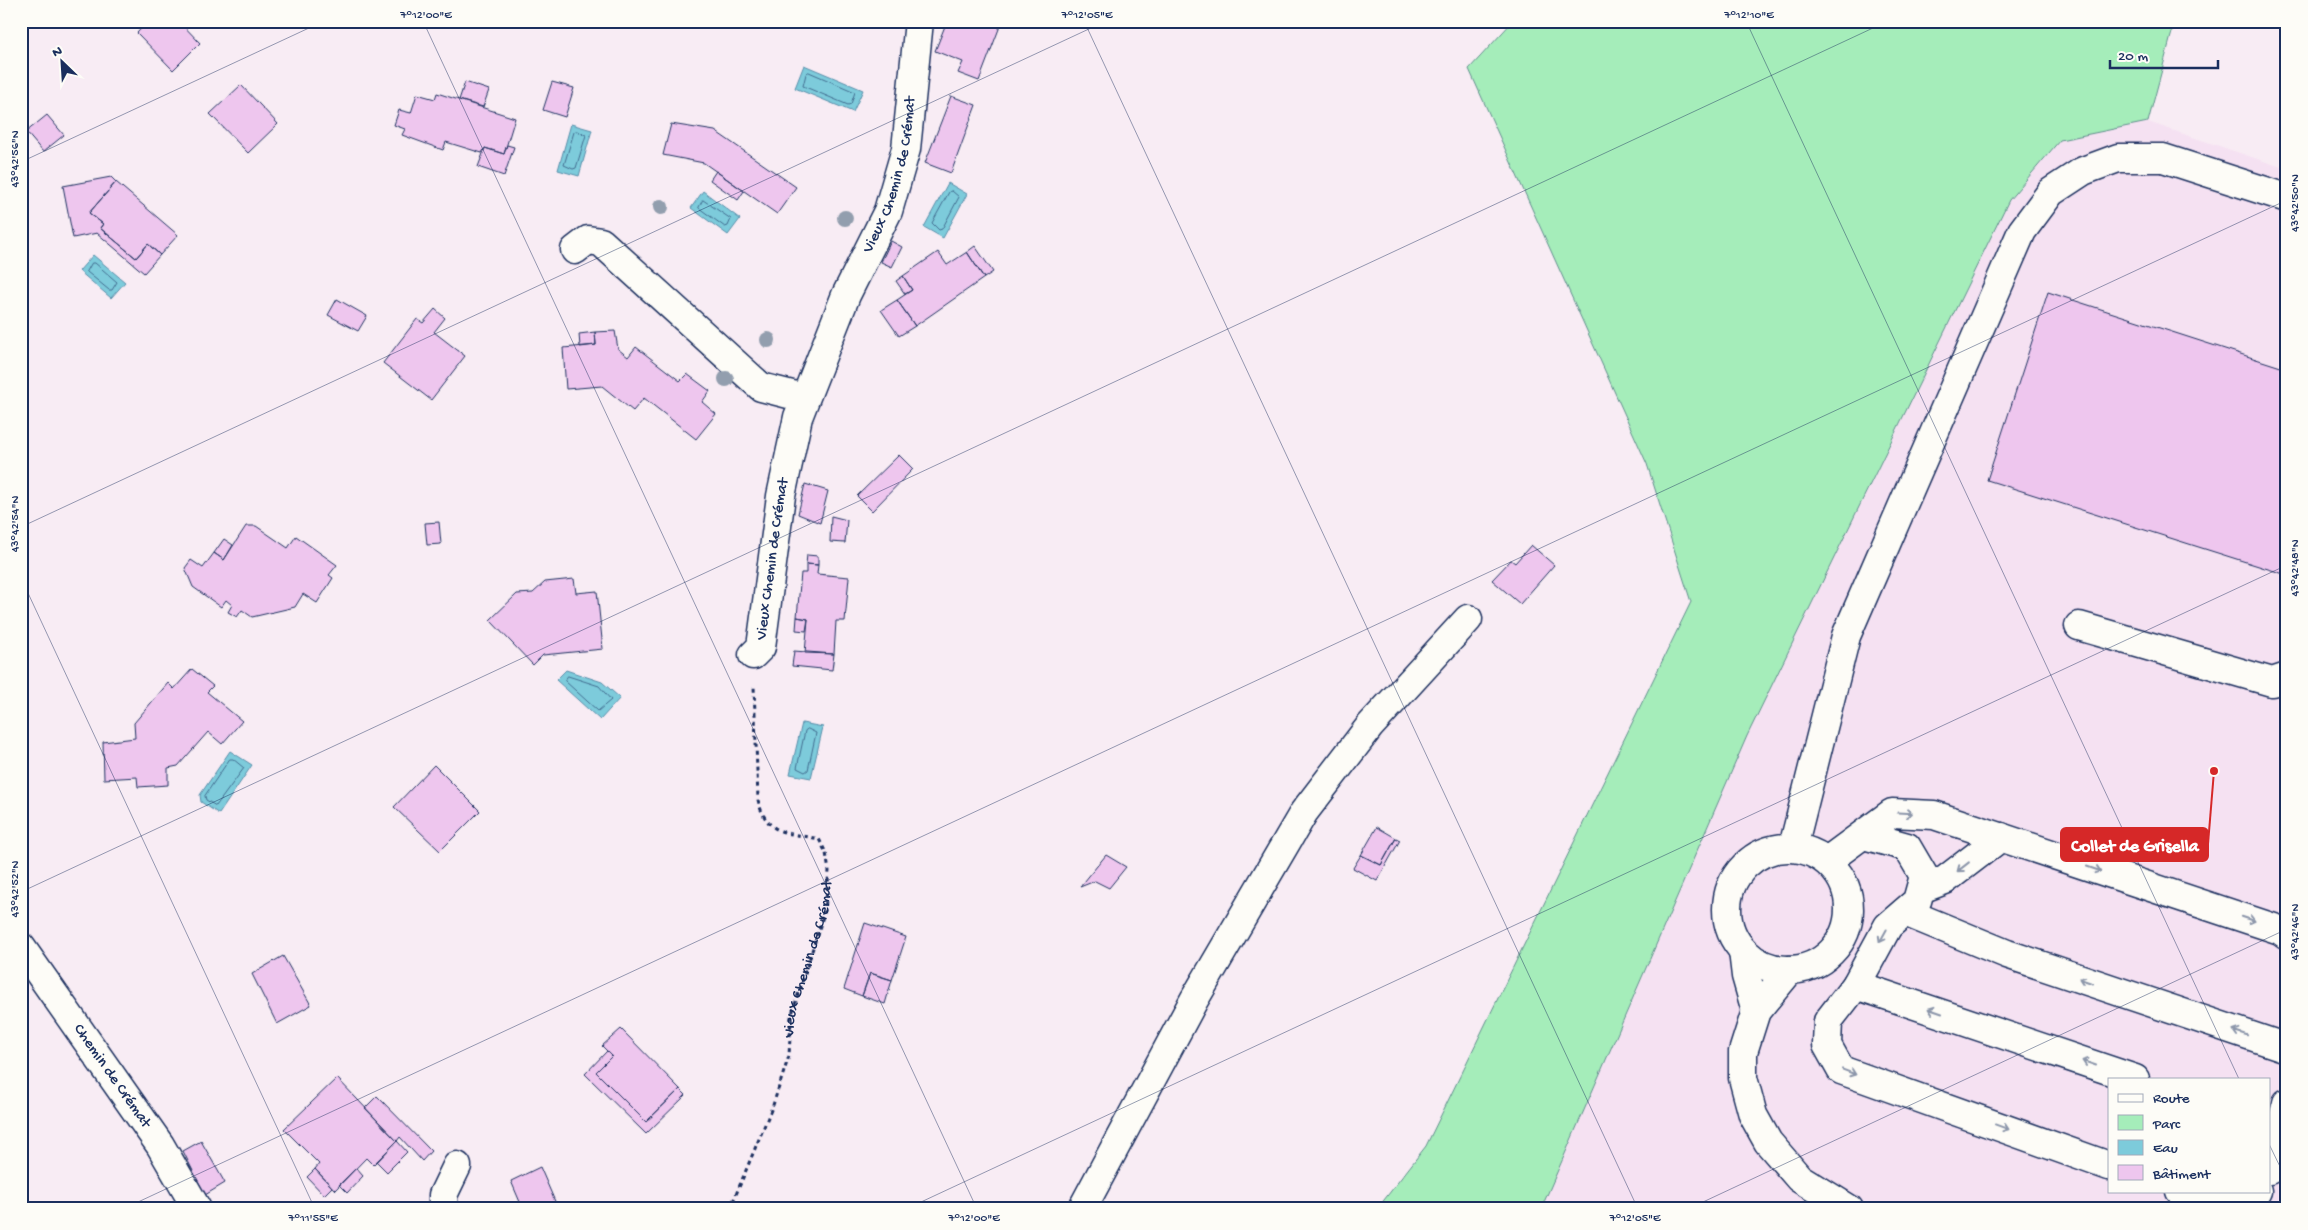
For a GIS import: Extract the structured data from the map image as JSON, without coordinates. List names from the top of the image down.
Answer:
{
  "streets": {
    "street": ["Vieux Chemin de Crémat", "Chemin de Crémat"]
  },
  "places": ["Collet de Grisella"],
  "legend": [
    "Route",
    "Parc",
    "Eau",
    "Bâtiment"
  ],
  "scale_bar": "20 m",
  "north": "top left",
  "coordinates": [
    "7°12'00\"E",
    "7°12'05\"E",
    "7°12'10\"E",
    "43°42'56\"N",
    "43°42'50\"N",
    "43°42'54\"N",
    "43°42'48\"N",
    "43°42'52\"N",
    "43°42'46\"N",
    "7°11'55\"E"
  ]
}
